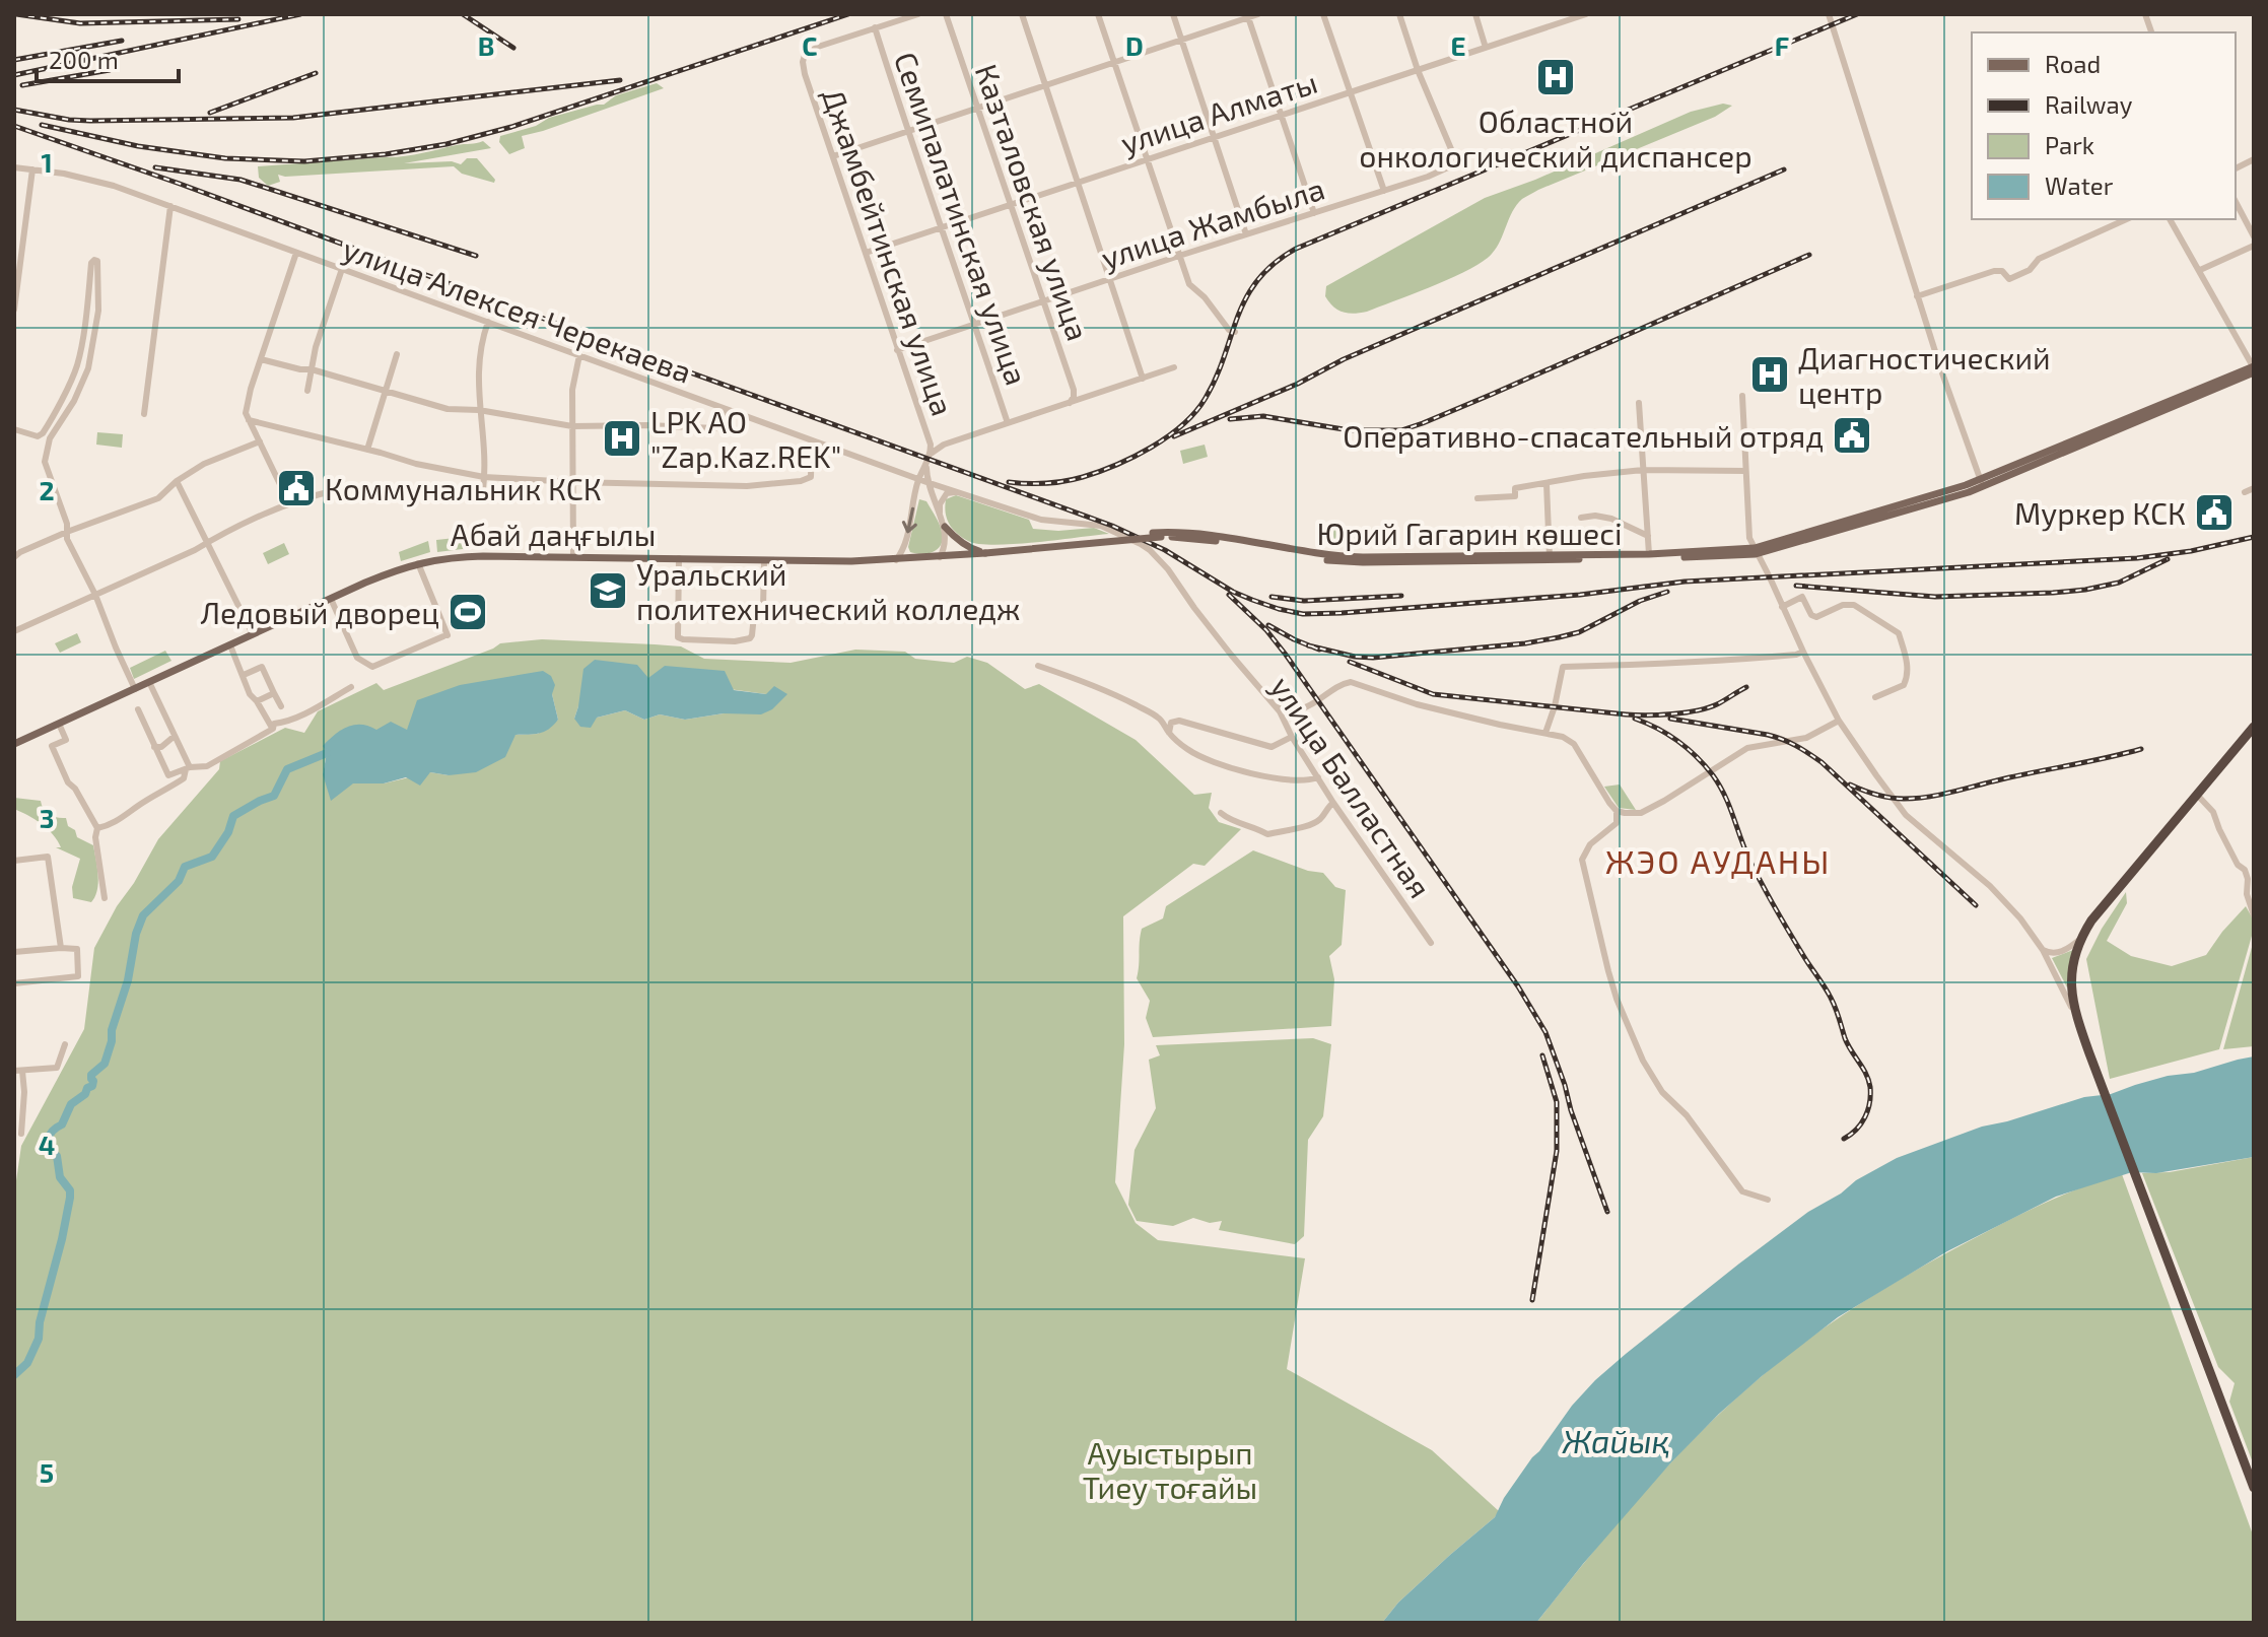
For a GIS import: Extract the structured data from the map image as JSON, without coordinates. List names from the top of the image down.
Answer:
{
  "streets": {
    "main road": ["Юрий Гагарин көшесі", "Абай даңғылы"],
    "street": [
      "улица Алматы",
      "Казталовская улица",
      "Семипалатинская улица",
      "улица Жамбыла",
      "Джамбейтинская улица",
      "улица Алексея Черекаева",
      "улица Балластная"
    ]
  },
  "crossings": [
    ["улица Алматы", "Казталовская улица"],
    ["улица Алматы", "Семипалатинская улица"],
    ["улица Алматы", "улица Жамбыла"],
    ["улица Алматы", "Джамбейтинская улица"],
    ["Казталовская улица", "улица Жамбыла"],
    ["Семипалатинская улица", "улица Жамбыла"],
    ["Семипалатинская улица", "Джамбейтинская улица"],
    ["улица Жамбыла", "Джамбейтинская улица"],
    ["Джамбейтинская улица", "улица Алексея Черекаева"],
    ["улица Алексея Черекаева", "улица Балластная"],
    ["Юрий Гагарин көшесі", "Абай даңғылы"]
  ],
  "districts": ["ЖЭО АУДАНЫ"],
  "water": ["Жайық"],
  "parks": ["Ауыстырып Тиеу тоғайы"],
  "places": {
    "hospital": ["Областной онкологический диспансер", "Диагностический центр", "LPK AO \"Zap.Kaz.REK\""],
    "public building": ["Оперативно-спасательный отряд", "Коммунальник КСК", "Муркер КСК"],
    "school or university": ["Уральский политехнический колледж"],
    "sports": ["Ледовый дворец"]
  },
  "legend": [
    "Road",
    "Railway",
    "Park",
    "Water"
  ],
  "scale_bar": "200 m",
  "grid": {
    "columns": [
      "B",
      "C",
      "D",
      "E",
      "F"
    ],
    "rows": [
      "1",
      "2",
      "3",
      "4",
      "5"
    ]
  }
}
